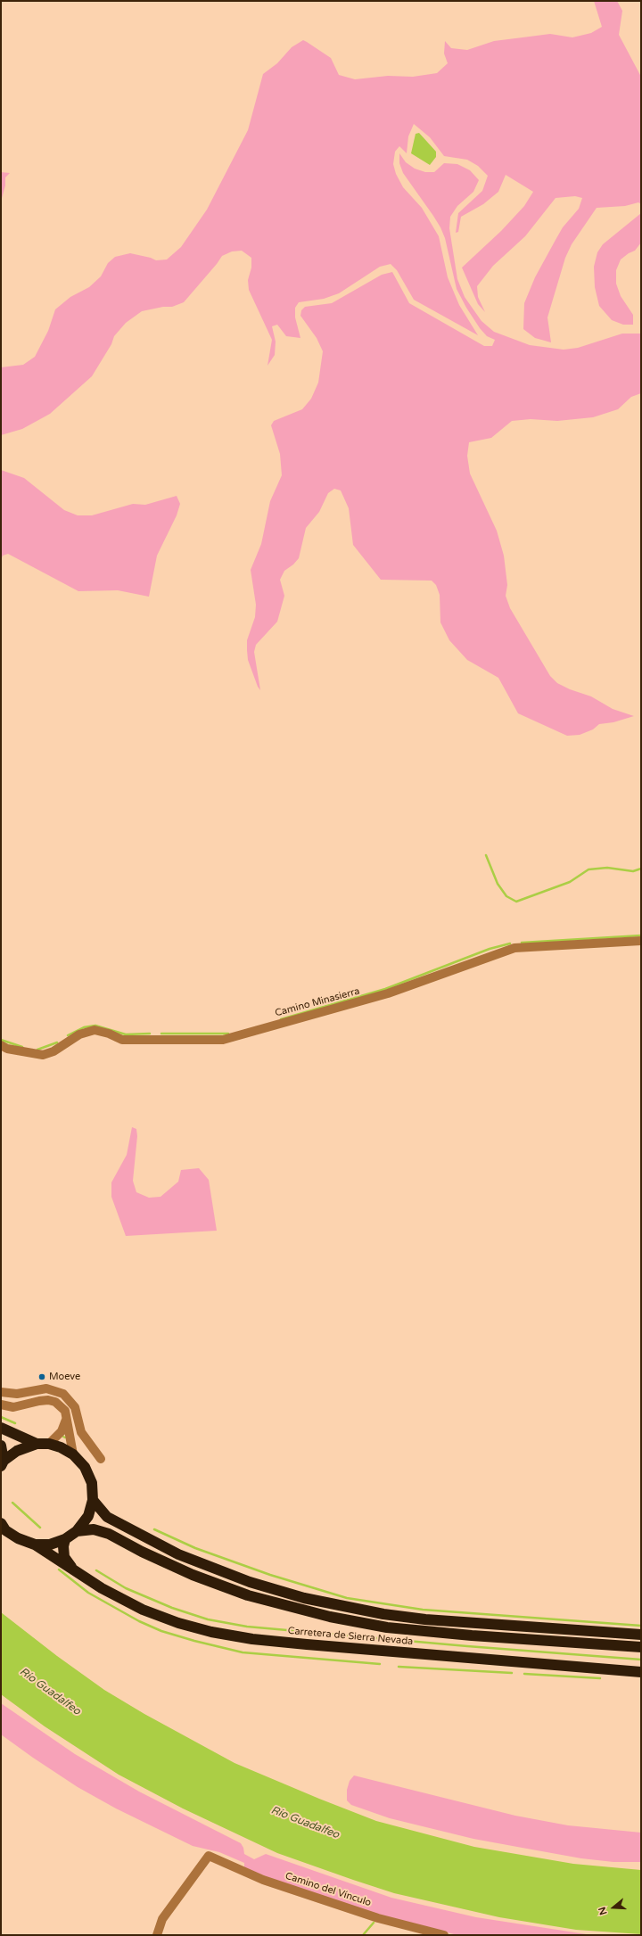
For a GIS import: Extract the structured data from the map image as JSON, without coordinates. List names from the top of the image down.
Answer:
{
  "streets": {
    "highway": ["Carretera de Sierra Nevada"],
    "street": ["Camino Minasierra", "Camino del Vínculo"]
  },
  "water": ["Río Guadalfeo"],
  "places": ["Moeve"],
  "north": "left"
}
